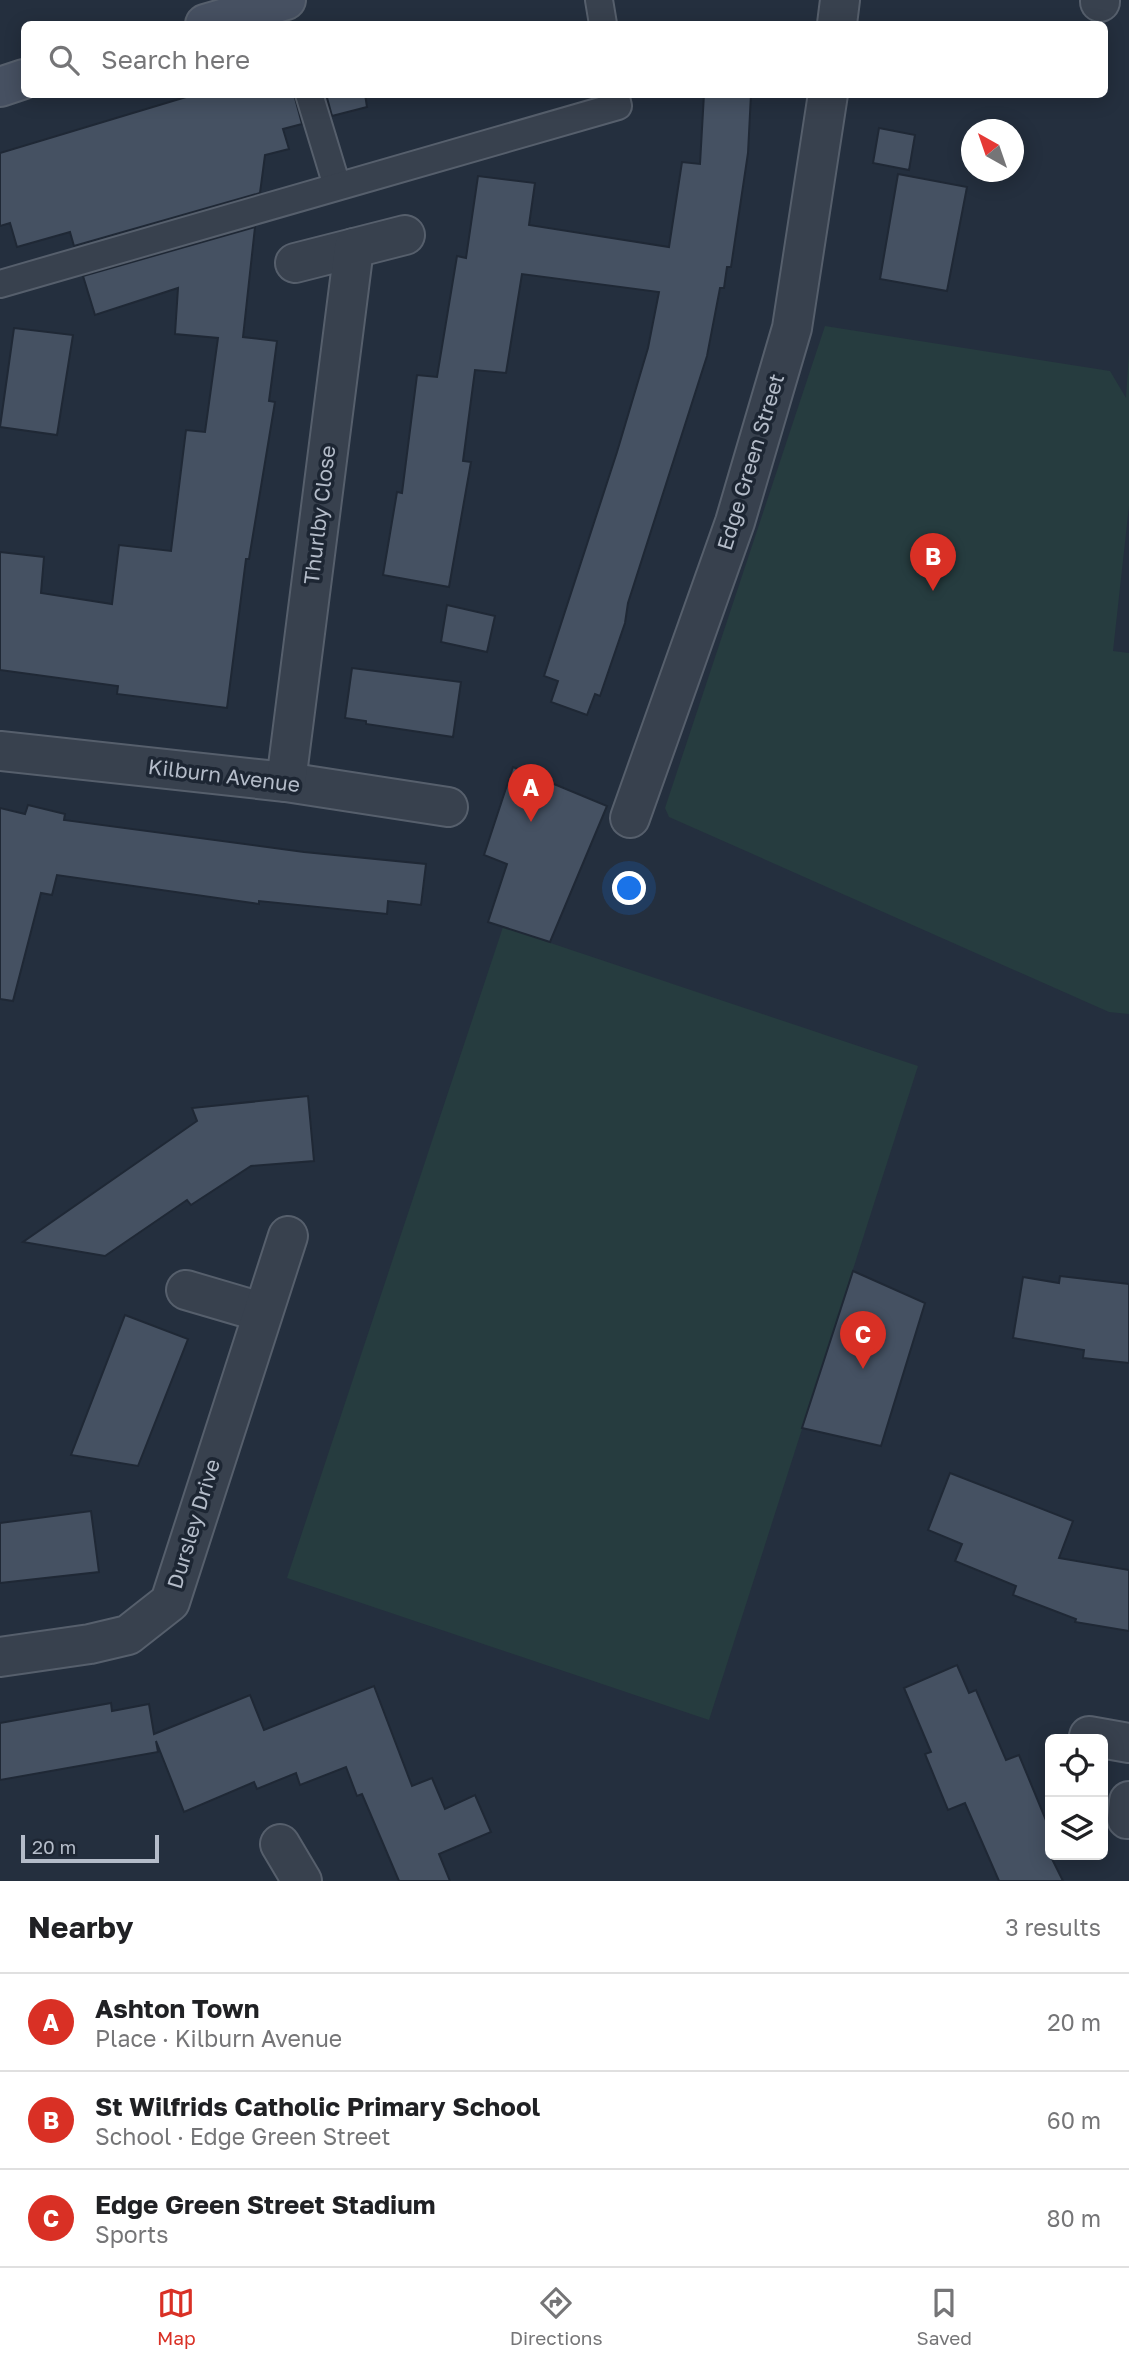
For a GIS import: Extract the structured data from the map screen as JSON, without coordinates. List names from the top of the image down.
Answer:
{
  "streets": {
    "street": [
      "Edge Green Street",
      "Thurlby Close",
      "Kilburn Avenue",
      "Dursley Drive"
    ]
  },
  "crossings": [
    ["Thurlby Close", "Kilburn Avenue"]
  ],
  "scale_bar": "20 m",
  "north": "top left",
  "page": {
    "search": "Search here",
    "pins": ["B", "A", "C"],
    "scale": "20 m",
    "heading": ["Nearby", "3 results"],
    "list": [
      {
        "mark": "A",
        "name": "Ashton Town",
        "note": "Place · Kilburn Avenue",
        "value": "20 m"
      },
      {
        "mark": "B",
        "name": "St Wilfrids Catholic Primary School",
        "note": "School · Edge Green Street",
        "value": "60 m"
      },
      {
        "mark": "C",
        "name": "Edge Green Street Stadium",
        "note": "Sports",
        "value": "80 m"
      }
    ],
    "nav": ["Map", "Directions", "Saved"]
  }
}
